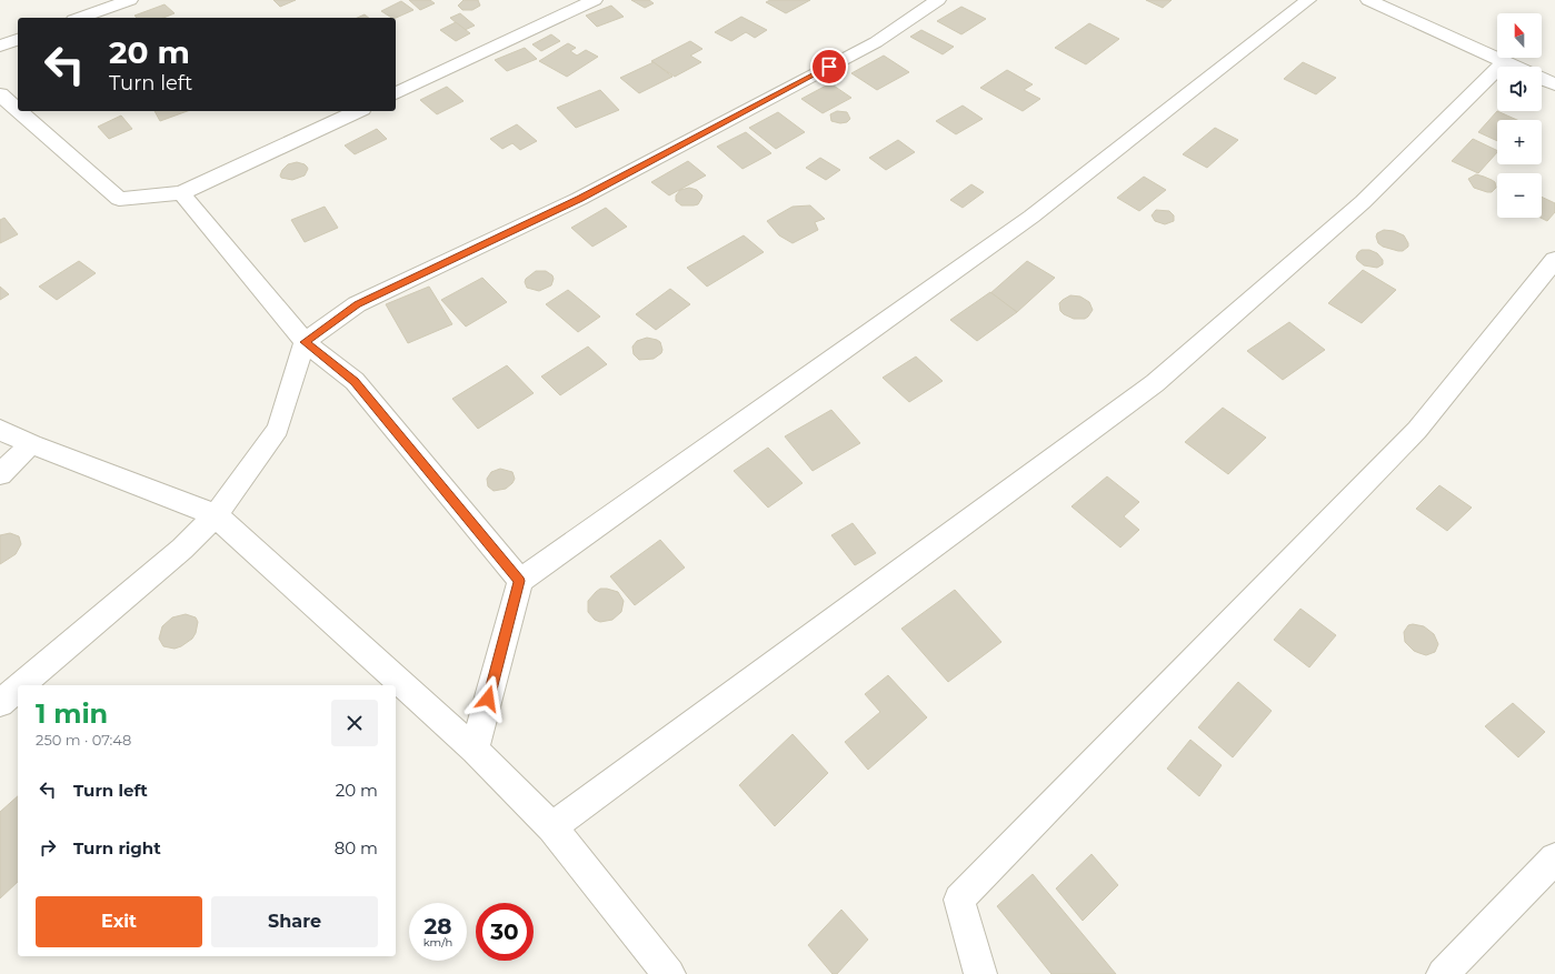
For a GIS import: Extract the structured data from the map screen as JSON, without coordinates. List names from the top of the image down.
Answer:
{
  "north": "top",
  "page": {
    "map_buttons": ["+", "−"],
    "turn": ["20 m", "Turn left"],
    "heading": ["1 min", "250 m · 07:48"],
    "list": [
      {
        "name": "Turn left",
        "value": "20 m"
      },
      {
        "name": "Turn right",
        "value": "80 m"
      }
    ],
    "buttons": ["Exit", "Share"],
    "speed": "28 km/h",
    "limit": "30"
  }
}
